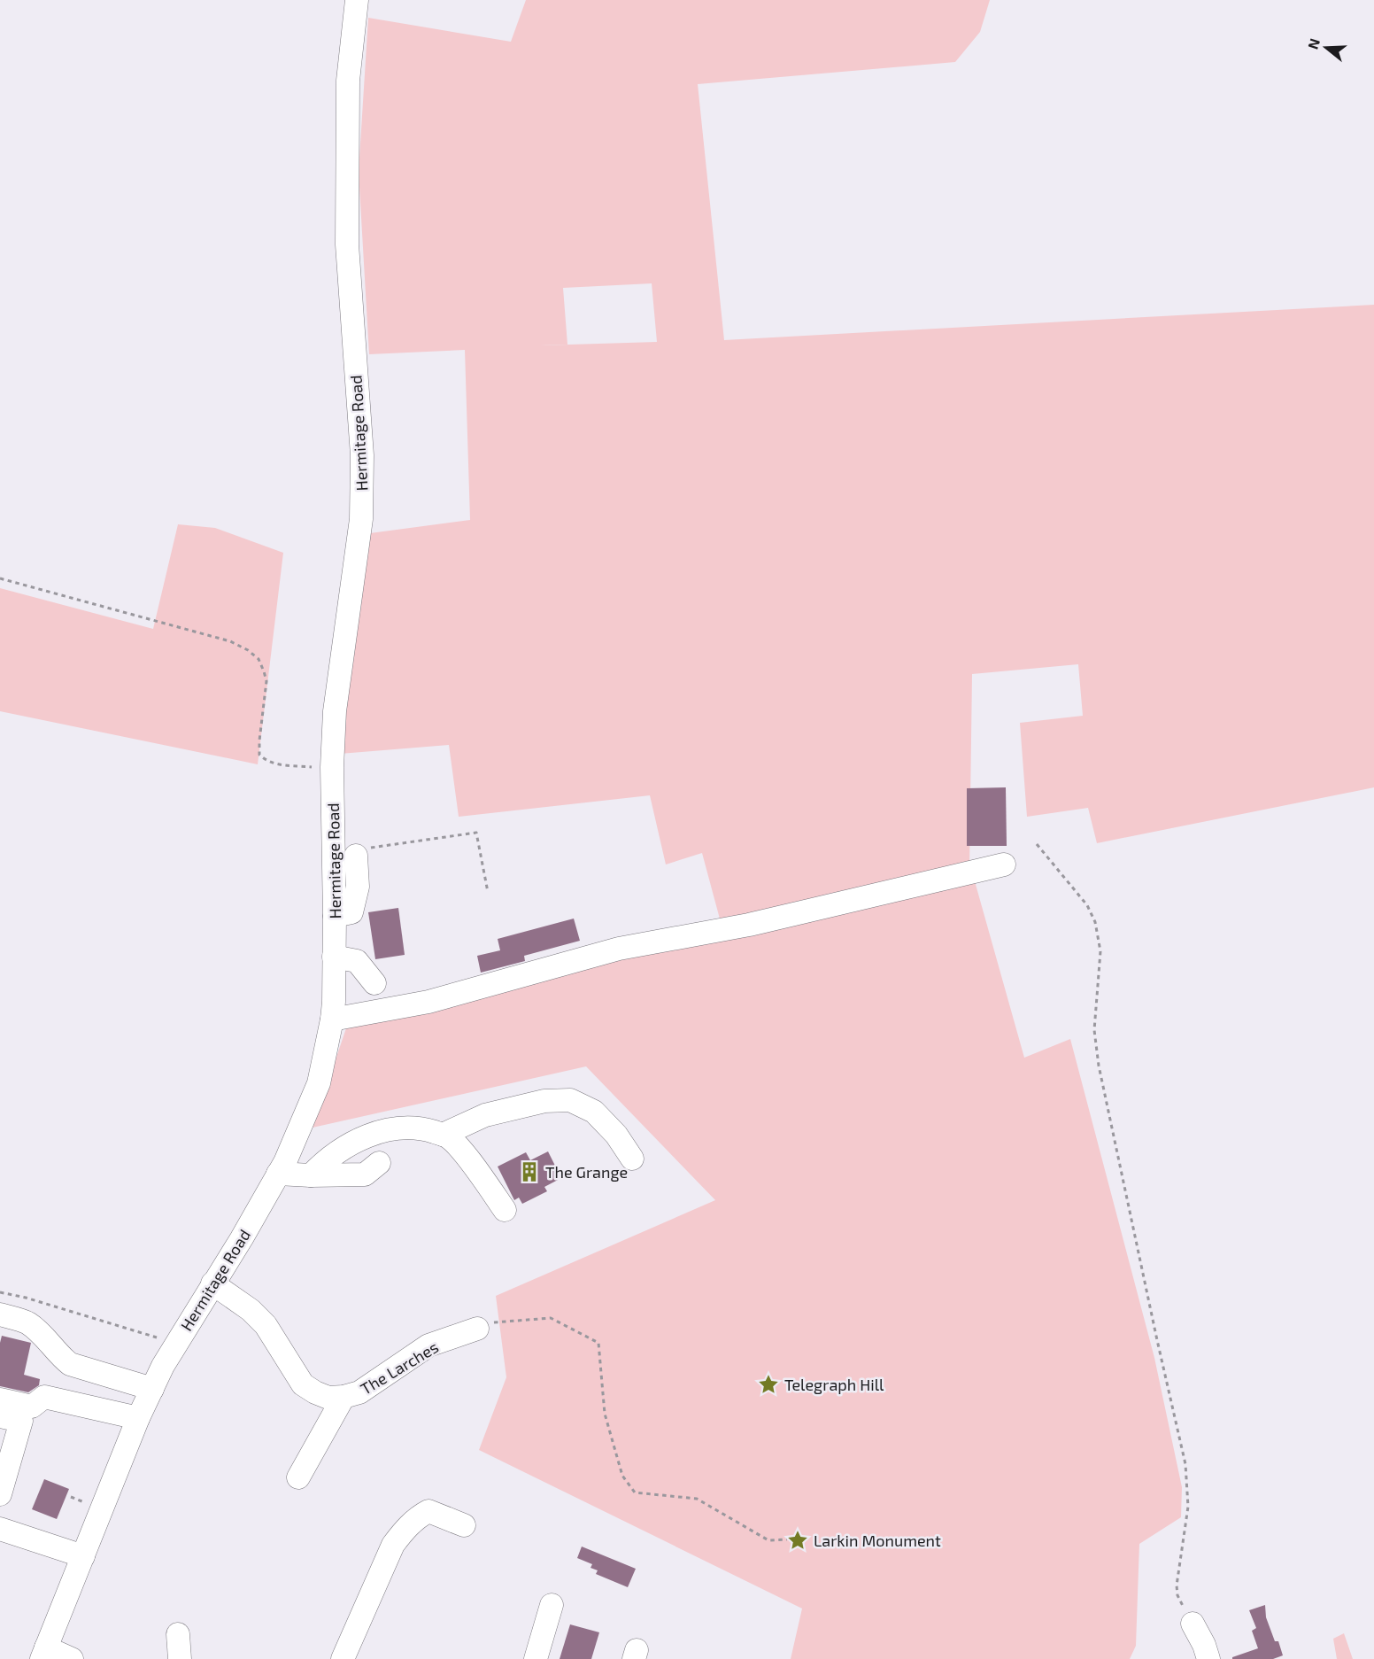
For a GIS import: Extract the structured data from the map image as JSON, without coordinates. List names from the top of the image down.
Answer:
{
  "streets": {
    "street": ["Hermitage Road", "The Larches"]
  },
  "crossings": [
    ["Hermitage Road", "The Larches"]
  ],
  "places": {
    "building": ["The Grange"],
    "place": ["Telegraph Hill", "Larkin Monument"]
  },
  "north": "left"
}
